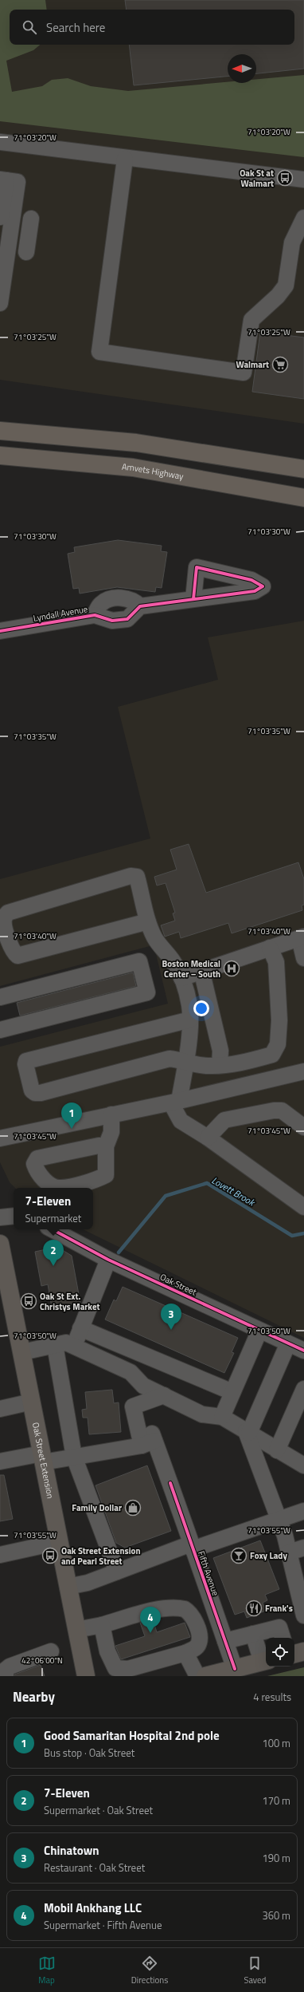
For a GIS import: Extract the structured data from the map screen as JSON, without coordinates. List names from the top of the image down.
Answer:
{
  "streets": {
    "highway": ["Amvets Highway"],
    "main road": ["Oak Street Extension"],
    "street": ["Lyndall Avenue", "Oak Street", "Fifth Avenue"]
  },
  "water": ["Lovett Brook"],
  "places": {
    "bus stop": ["Oak St at Walmart", "Oak St Ext. Christys Market", "Oak Street Extension and Pearl Street"],
    "supermarket": ["Walmart"],
    "hospital": ["Boston Medical Center – South"],
    "shop": ["Family Dollar"],
    "bar": ["Foxy Lady"],
    "restaurant": ["Frank's"]
  },
  "north": "left",
  "page": {
    "search": "Search here",
    "pins": [
      "1",
      "2",
      "3",
      "4"
    ],
    "popup": ["7-Eleven", "Supermarket"],
    "heading": ["Nearby", "4 results"],
    "list": [
      {
        "mark": "1",
        "name": "Good Samaritan Hospital 2nd pole",
        "note": "Bus stop · Oak Street",
        "value": "100 m"
      },
      {
        "mark": "2",
        "name": "7-Eleven",
        "note": "Supermarket · Oak Street",
        "value": "170 m"
      },
      {
        "mark": "3",
        "name": "Chinatown",
        "note": "Restaurant · Oak Street",
        "value": "190 m"
      },
      {
        "mark": "4",
        "name": "Mobil Ankhang LLC",
        "note": "Supermarket · Fifth Avenue",
        "value": "360 m"
      }
    ],
    "nav": ["Map", "Directions", "Saved"]
  },
  "coordinates": [
    "71°03'20\"W",
    "71°03'25\"W",
    "71°03'30\"W",
    "71°03'35\"W",
    "71°03'40\"W",
    "71°03'45\"W",
    "71°03'50\"W",
    "71°03'55\"W",
    "42°06'00\"N"
  ]
}
